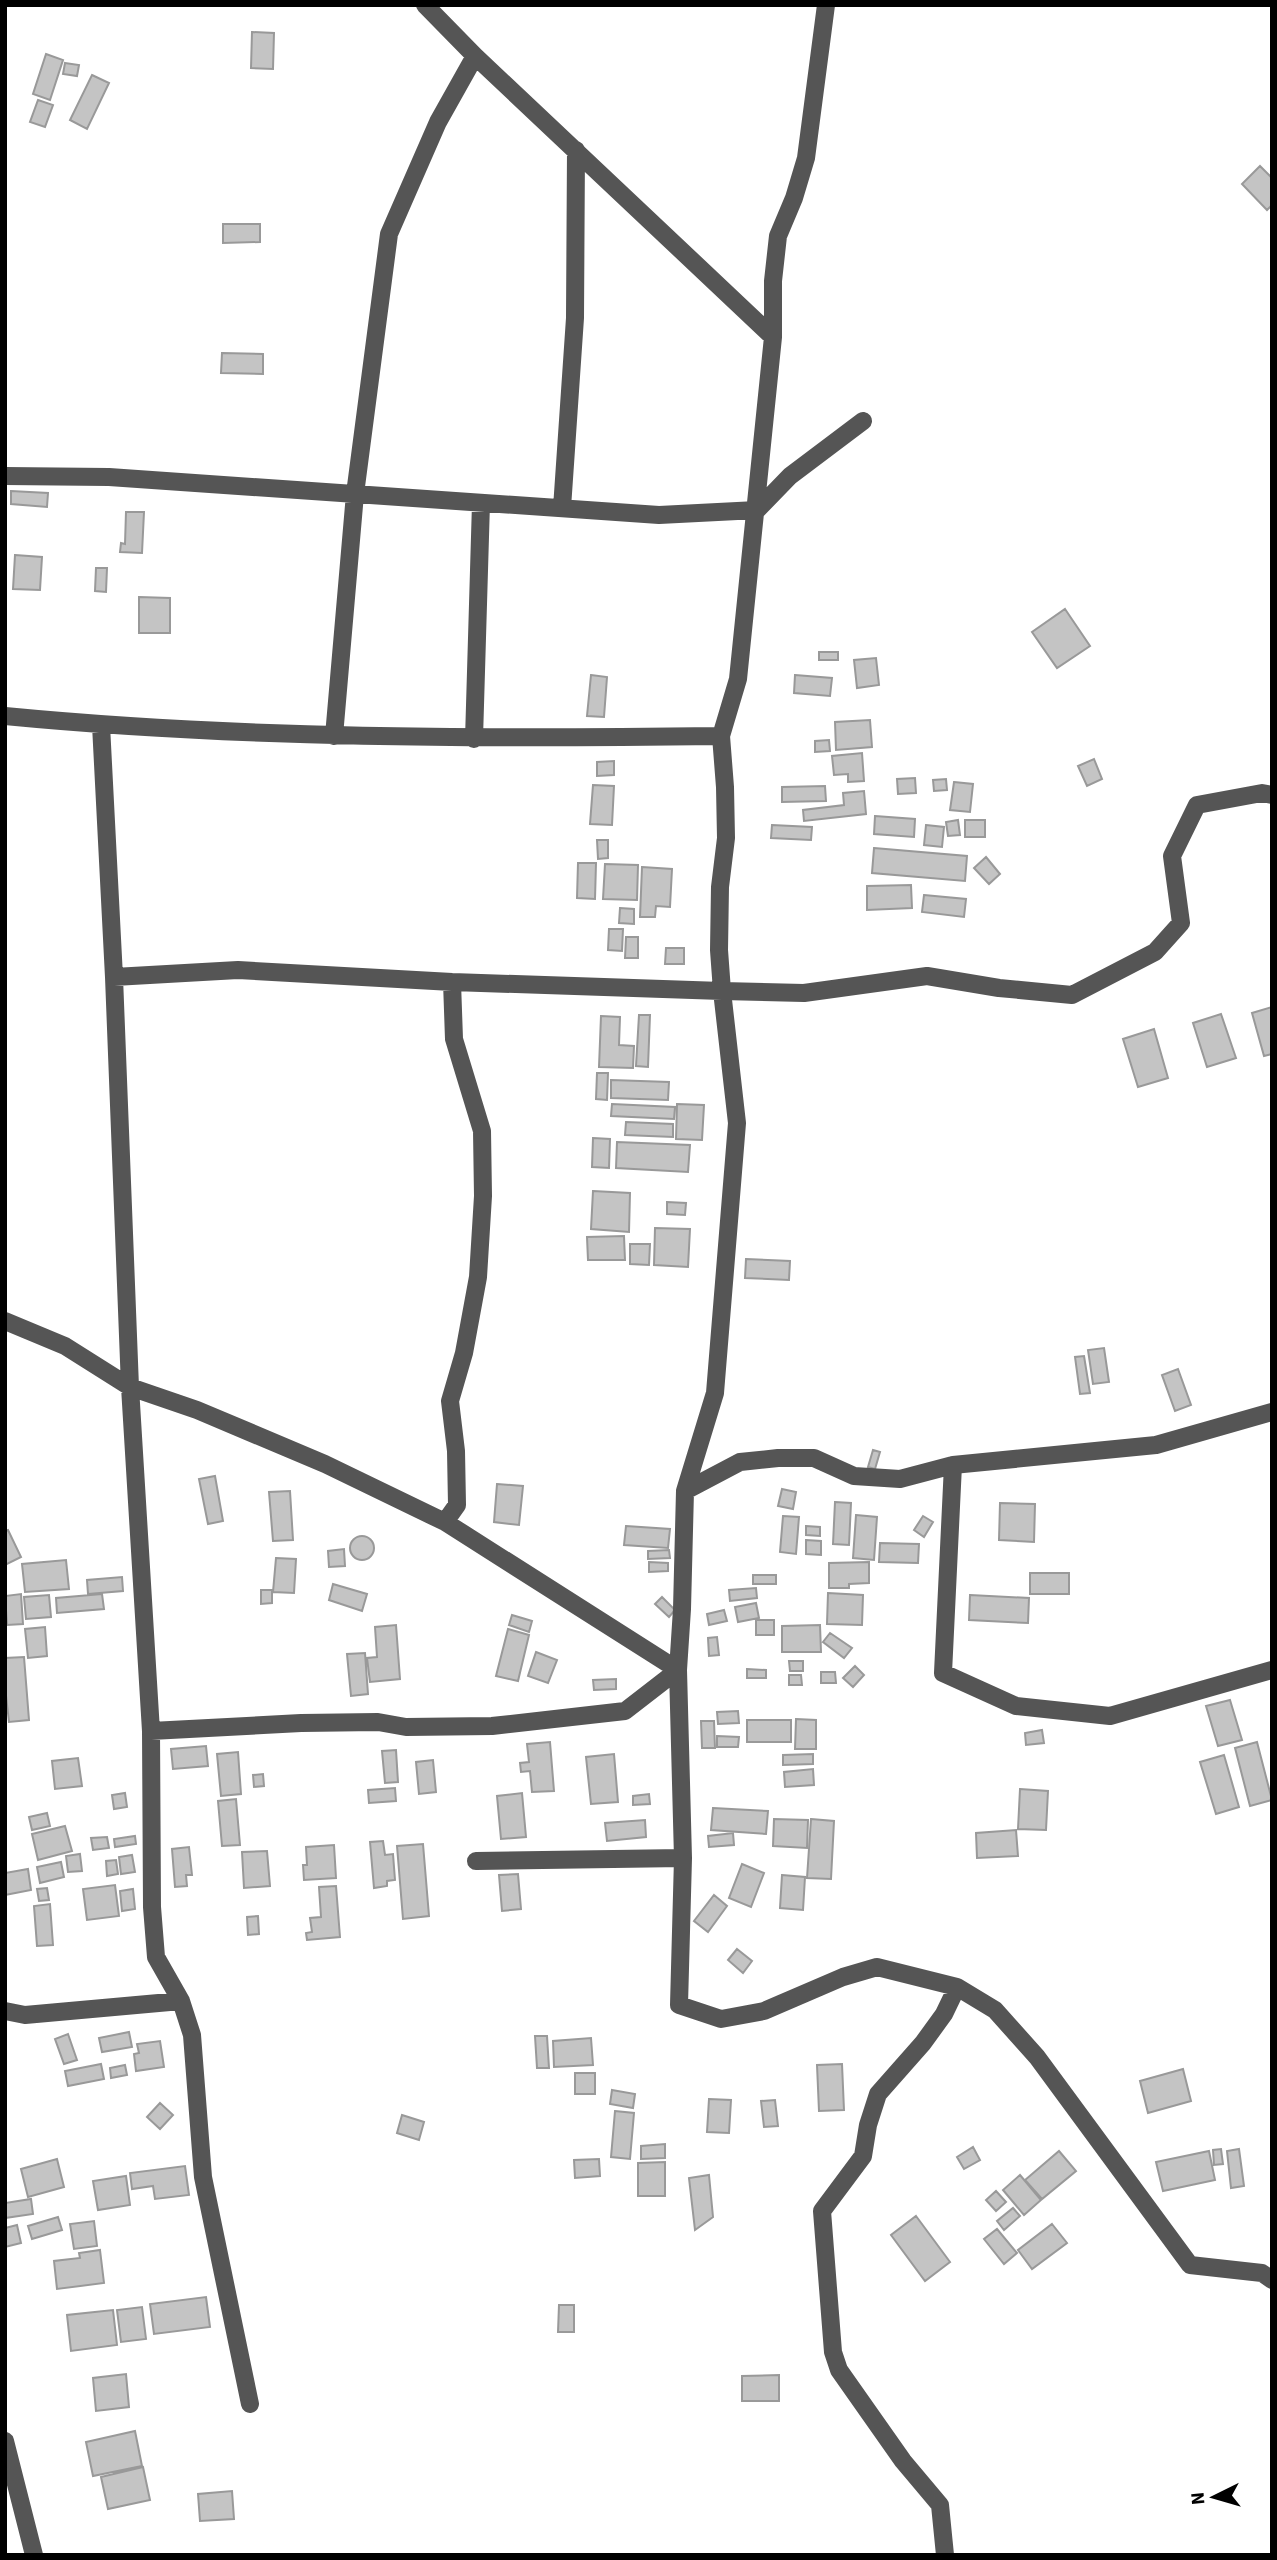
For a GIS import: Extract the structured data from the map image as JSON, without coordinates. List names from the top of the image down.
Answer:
{
  "north": "left"
}
